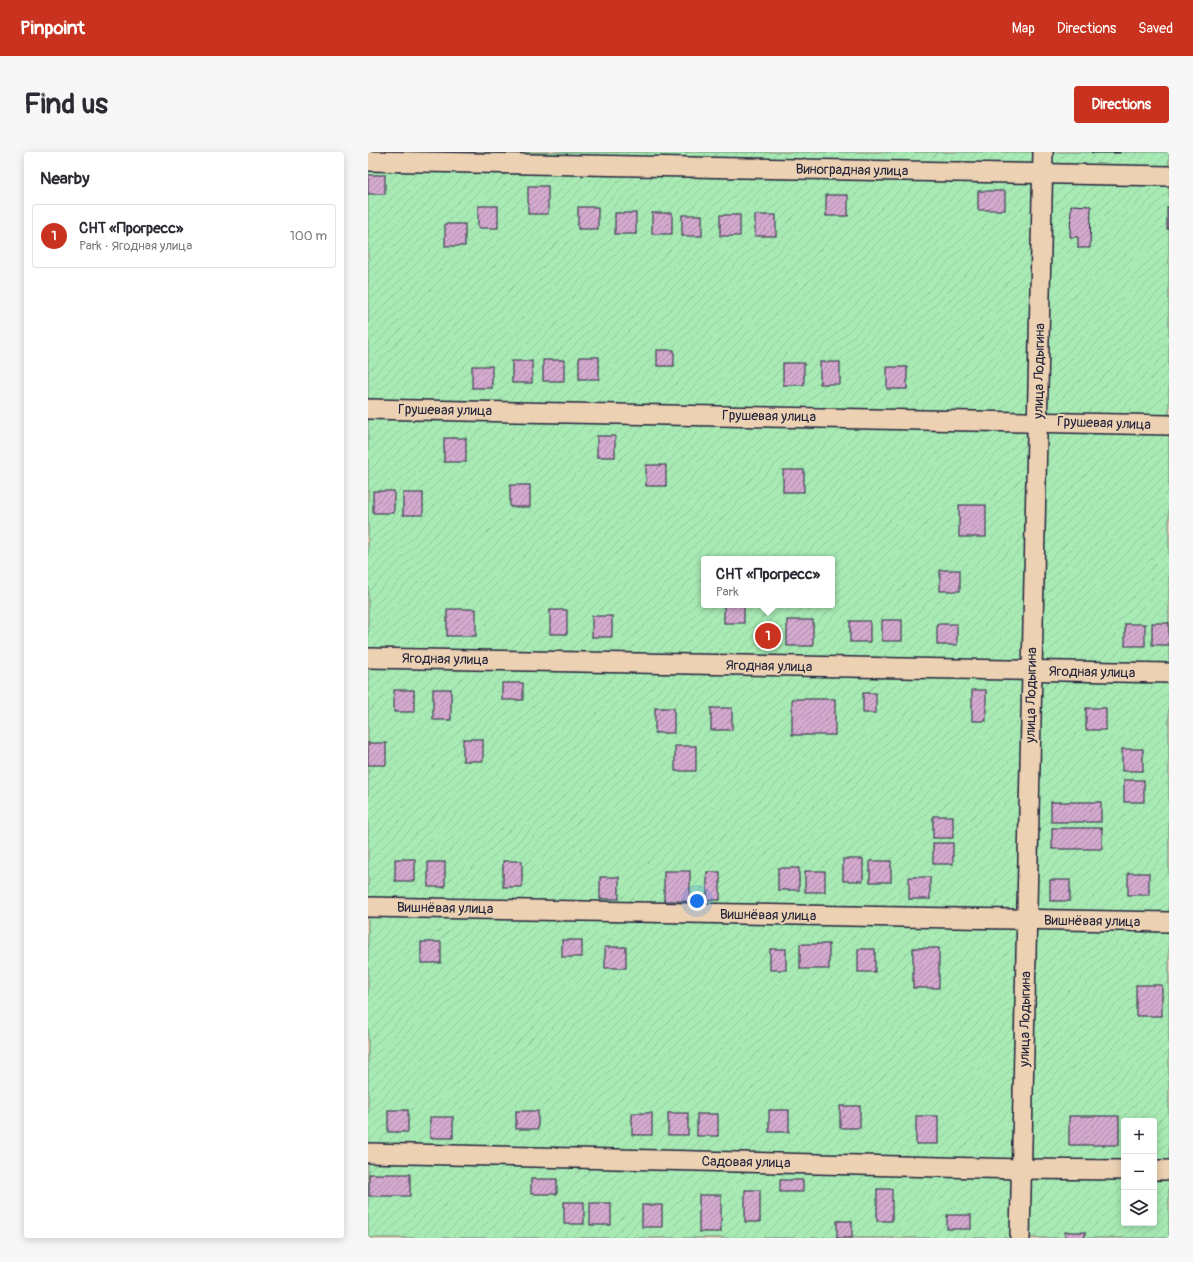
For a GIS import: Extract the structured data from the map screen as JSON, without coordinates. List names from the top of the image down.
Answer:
{
  "streets": {
    "street": [
      "Виноградная улица",
      "улица Лодыгина",
      "Грушевая улица",
      "Ягодная улица",
      "Вишнёвая улица",
      "Садовая улица"
    ]
  },
  "crossings": [
    ["Виноградная улица", "улица Лодыгина"],
    ["улица Лодыгина", "Грушевая улица"],
    ["улица Лодыгина", "Ягодная улица"],
    ["улица Лодыгина", "Вишнёвая улица"],
    ["улица Лодыгина", "Садовая улица"]
  ],
  "page": {
    "header": "Pinpoint",
    "nav": ["Map", "Directions", "Saved"],
    "buttons": "Directions",
    "title": "Find us",
    "heading": "Nearby",
    "list": [
      {
        "mark": "1",
        "name": "СНТ «Прогресс»",
        "note": "Park · Ягодная улица",
        "value": "100 m"
      }
    ],
    "popup": ["СНТ «Прогресс»", "Park"],
    "pins": "1",
    "map_buttons": ["+", "−"]
  }
}
